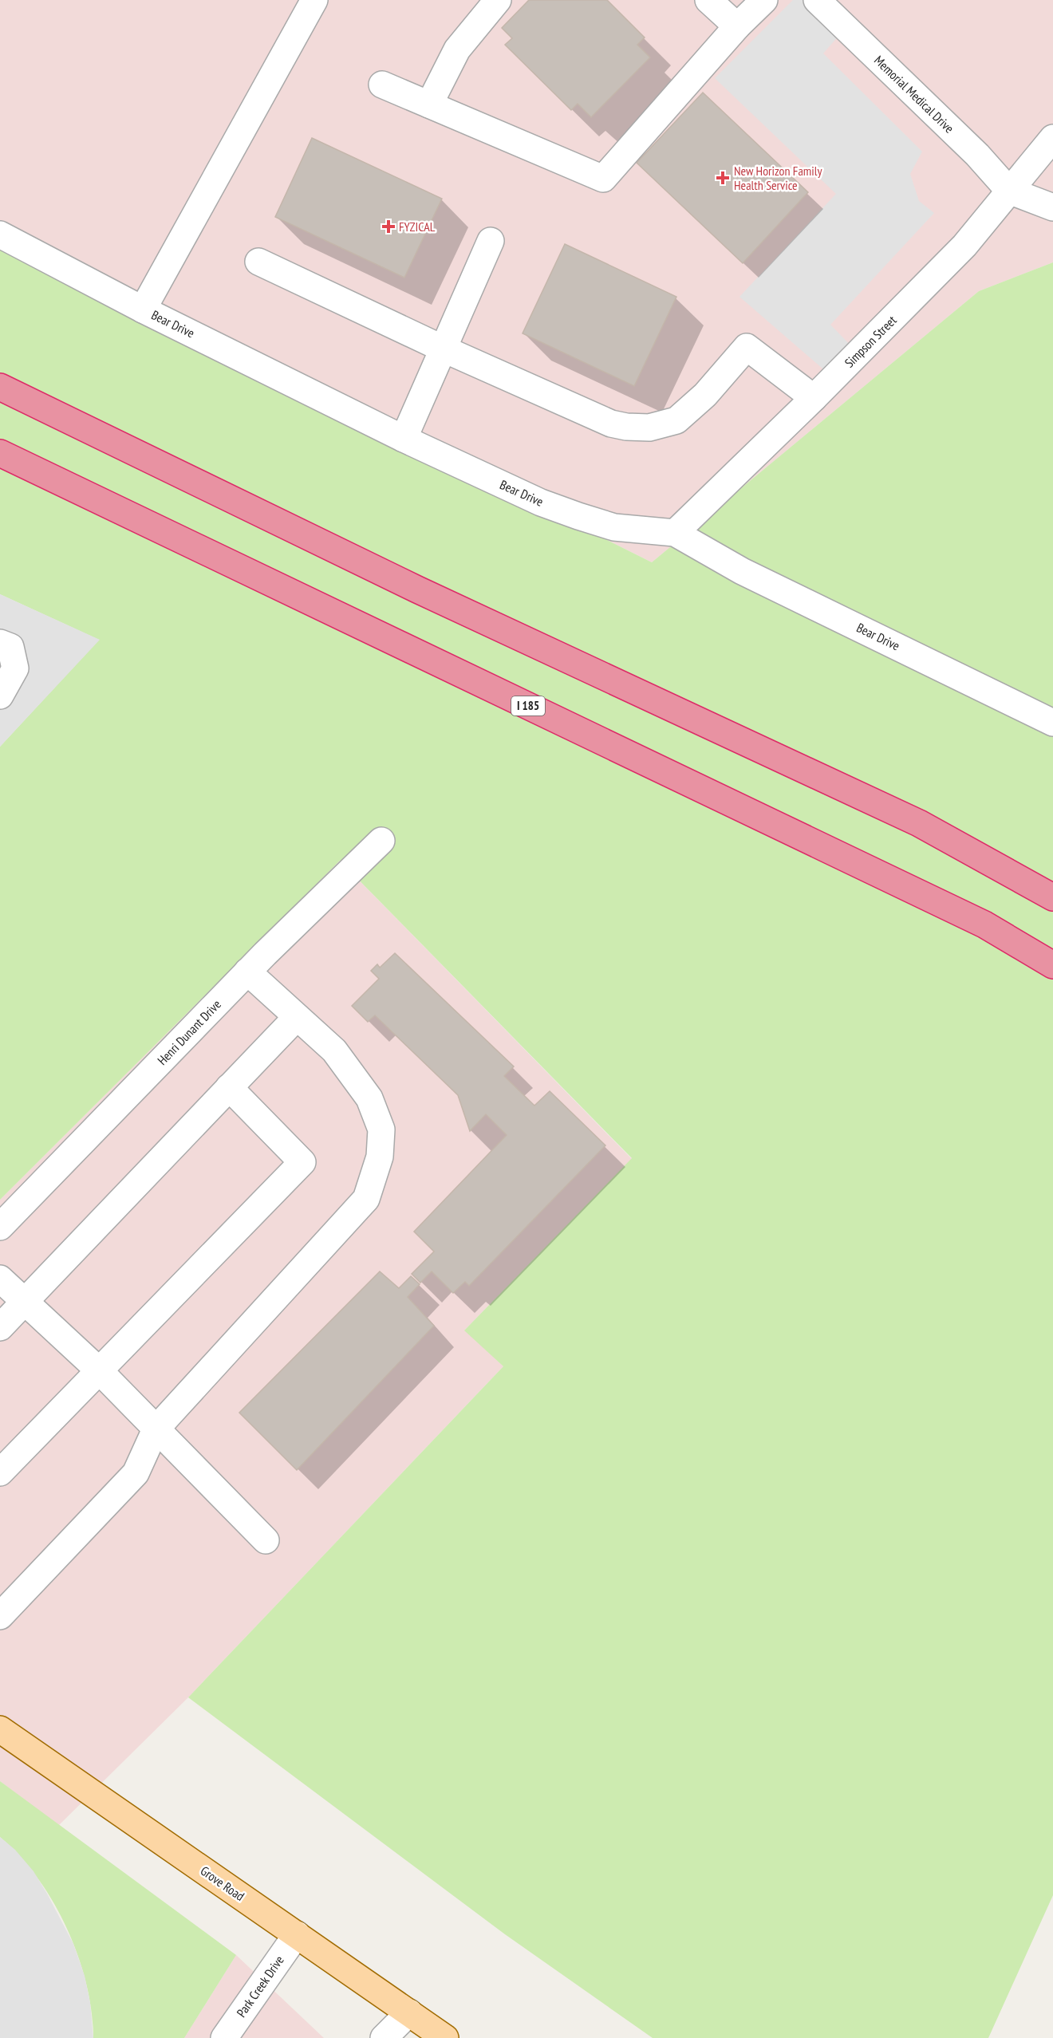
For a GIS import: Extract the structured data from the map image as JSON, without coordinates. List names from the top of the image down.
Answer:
{
  "streets": {
    "highway": ["I 185"],
    "main road": ["Grove Road"],
    "street": [
      "Memorial Medical Drive",
      "Bear Drive",
      "Simpson Street",
      "Henri Dunant Drive",
      "Park Creek Drive"
    ]
  },
  "crossings": [
    ["Memorial Medical Drive", "Simpson Street"],
    ["Bear Drive", "Simpson Street"],
    ["Grove Road", "Park Creek Drive"]
  ],
  "places": {
    "health": ["New Horizon Family Health Service", "FYZICAL"]
  }
}
